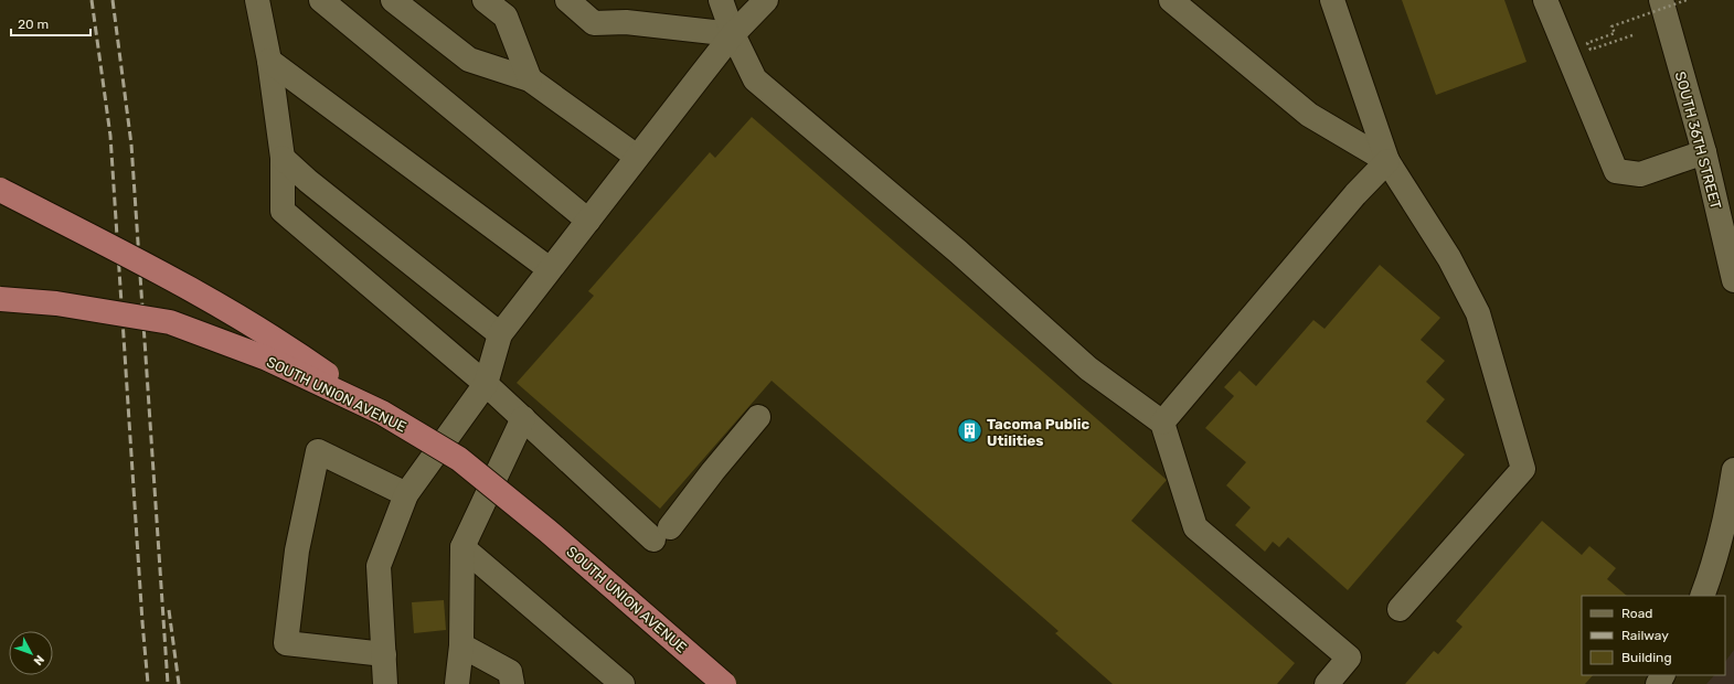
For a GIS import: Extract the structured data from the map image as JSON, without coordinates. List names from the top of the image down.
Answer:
{
  "streets": {
    "main road": ["SOUTH UNION AVENUE"],
    "street": ["SOUTH 36TH STREET"]
  },
  "places": {
    "building": ["Tacoma Public Utilities"]
  },
  "legend": ["Road", "Railway", "Building"],
  "scale_bar": "20 m",
  "north": "bottom right"
}
